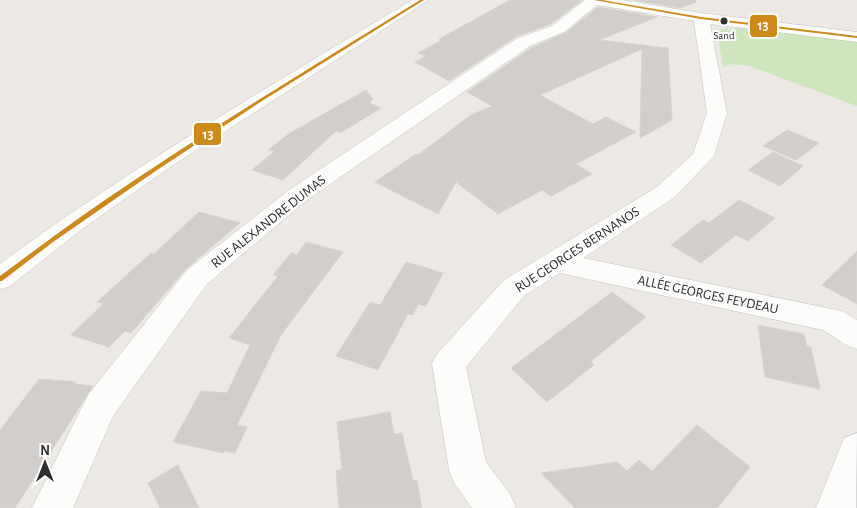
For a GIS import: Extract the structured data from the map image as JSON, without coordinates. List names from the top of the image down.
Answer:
{
  "streets": {
    "street": ["RUE ALEXANDRE DUMAS", "RUE GEORGES BERNANOS", "ALLÉE GEORGES FEYDEAU"]
  },
  "crossings": [
    ["RUE GEORGES BERNANOS", "ALLÉE GEORGES FEYDEAU"]
  ],
  "places": ["Sand"],
  "lines": ["transit line 13"],
  "north": "top"
}
